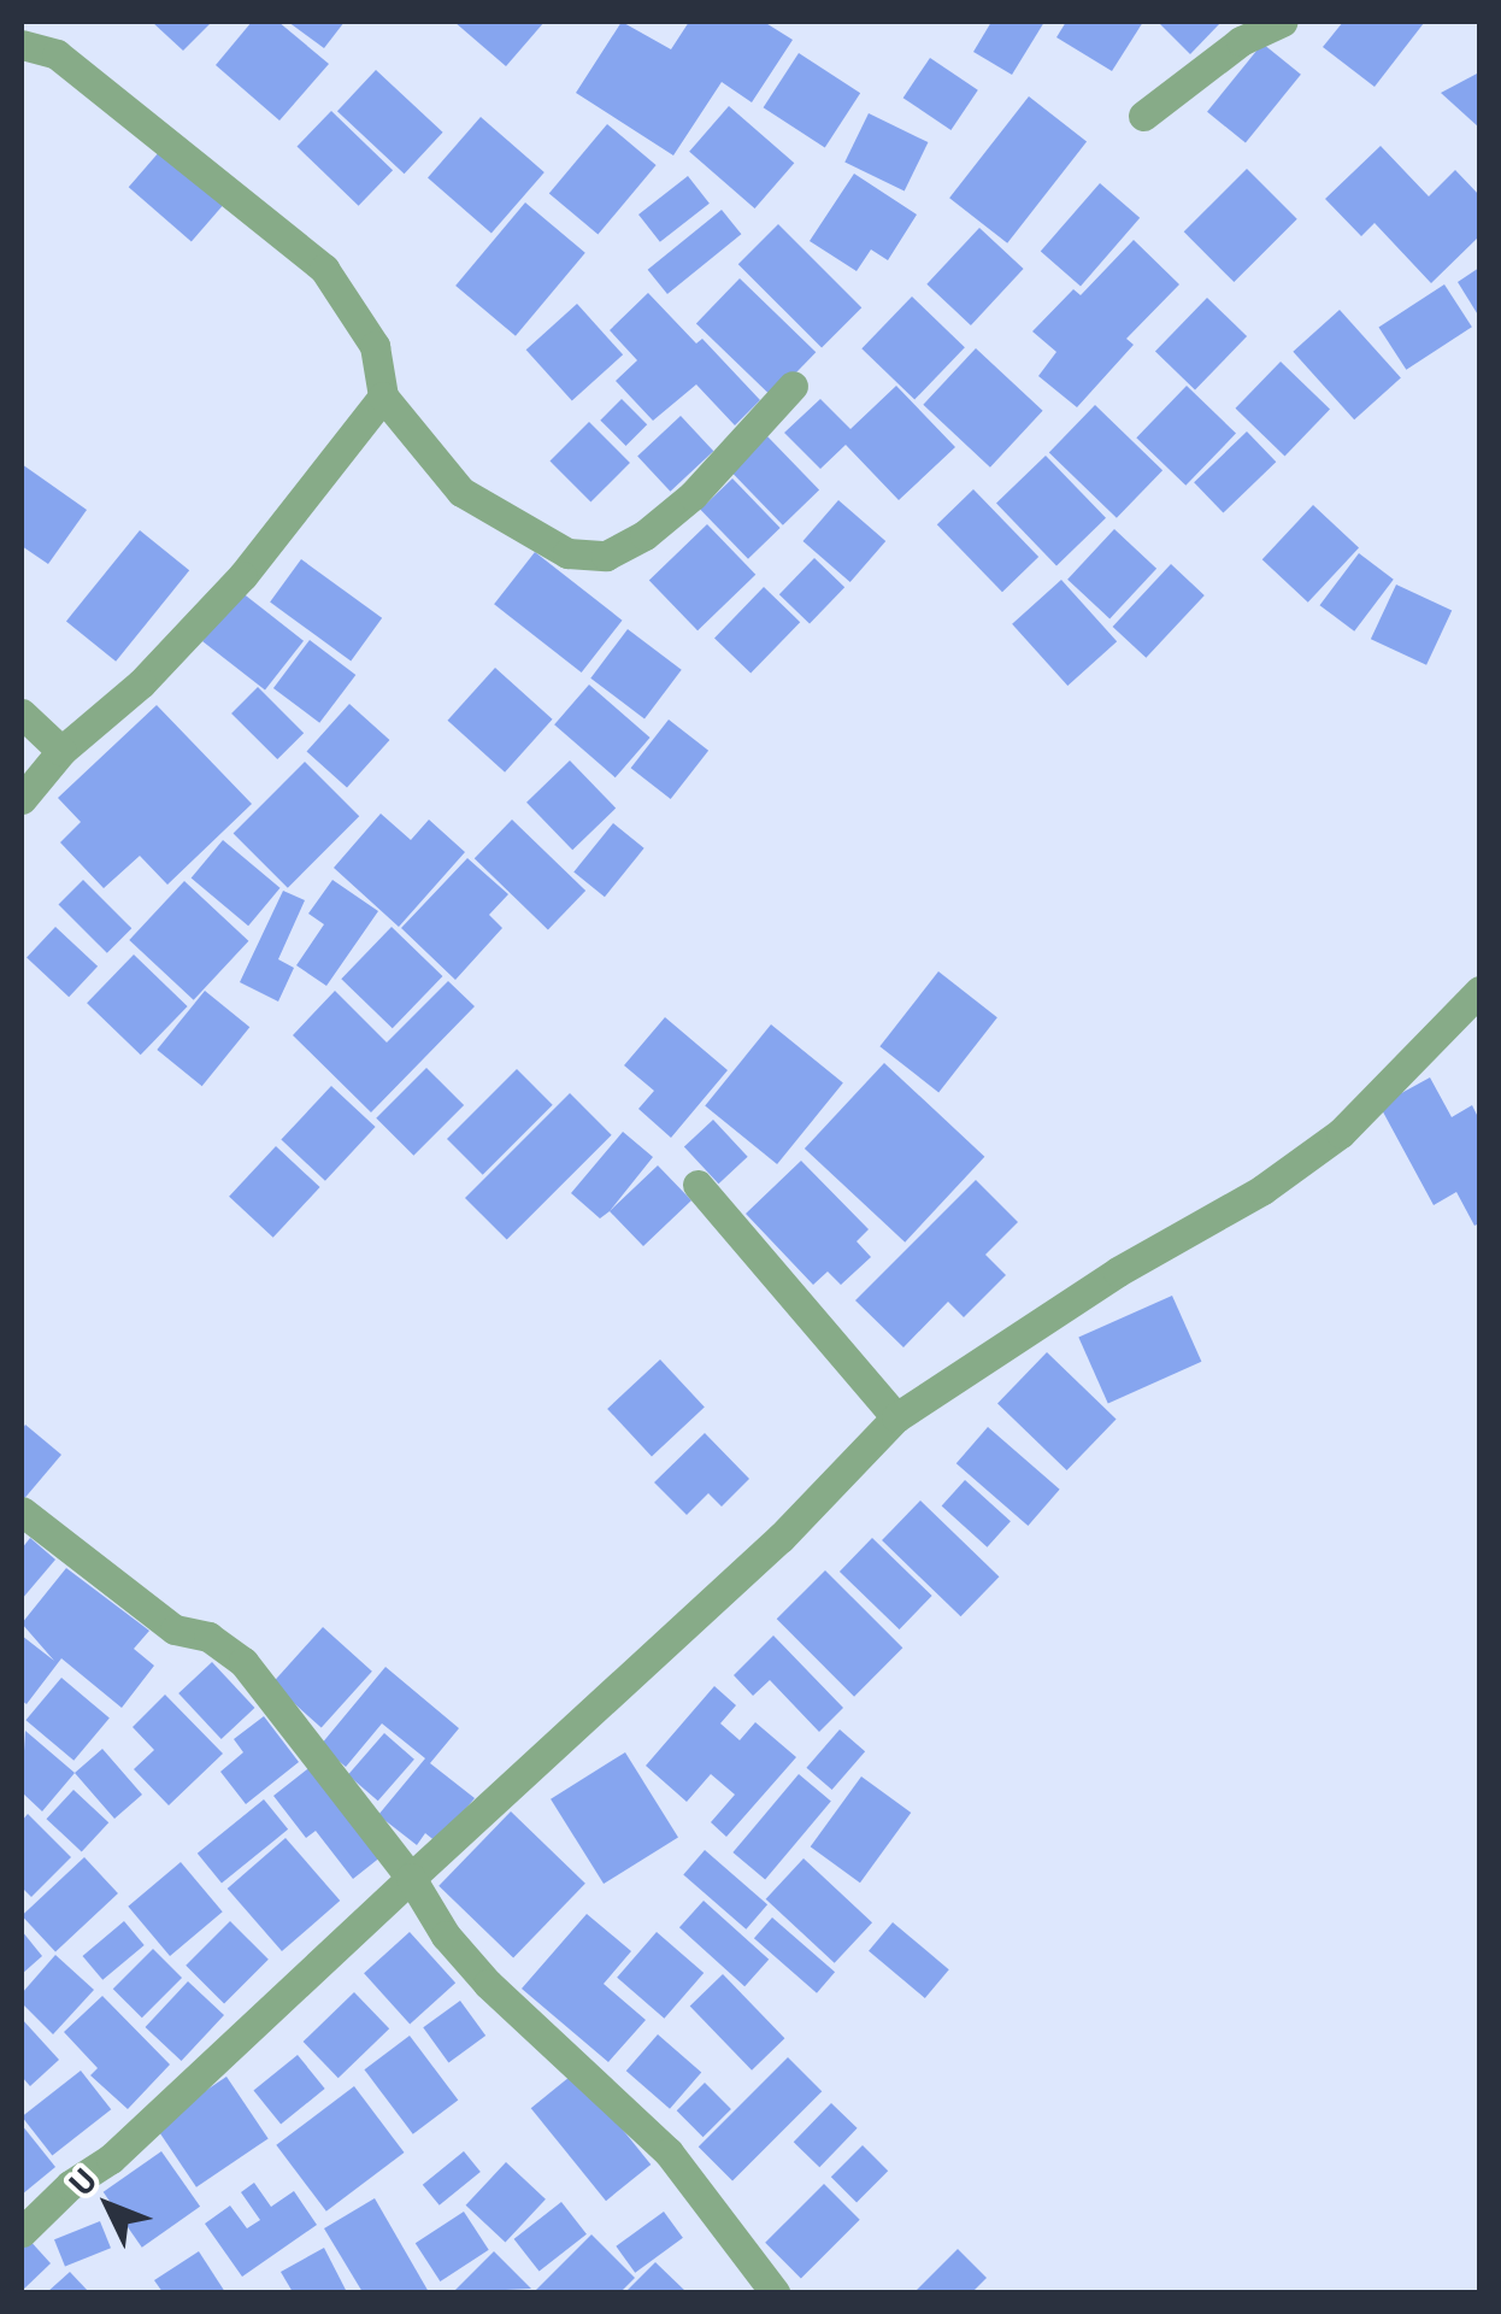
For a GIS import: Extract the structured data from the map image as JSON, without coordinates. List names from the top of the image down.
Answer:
{
  "north": "top left"
}
